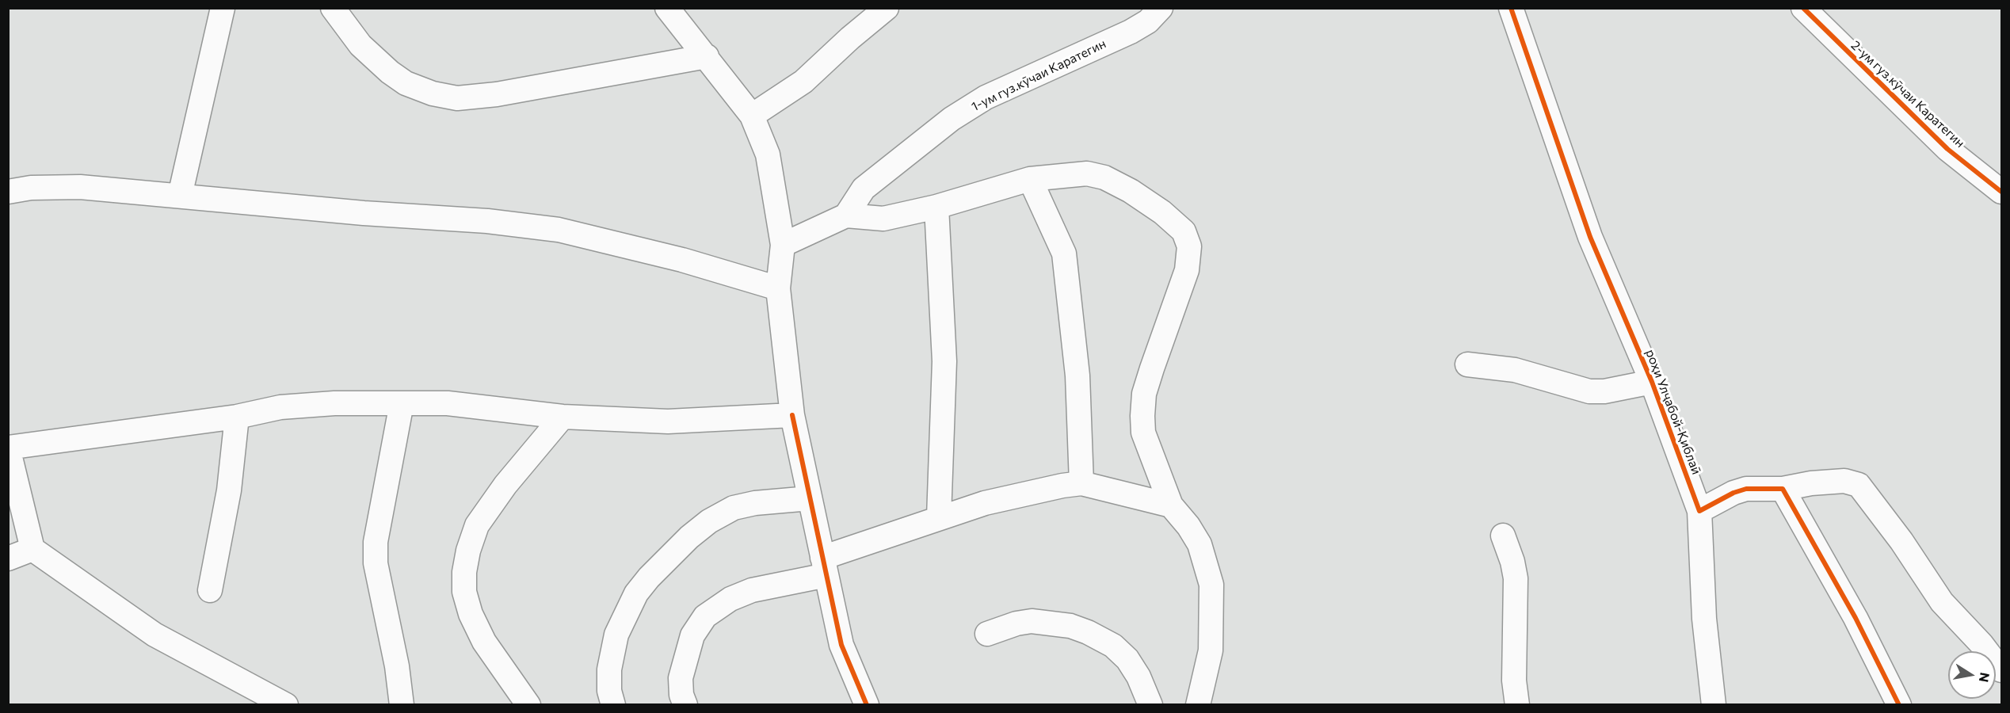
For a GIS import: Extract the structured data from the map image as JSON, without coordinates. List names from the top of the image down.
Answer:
{
  "streets": {
    "street": ["1-ум гуз.кӯчаи Каратегин", "2-ум гуз.кӯчаи Каратегин", "роҳи Улҷабой-Қиблаӣ"]
  },
  "north": "right"
}
